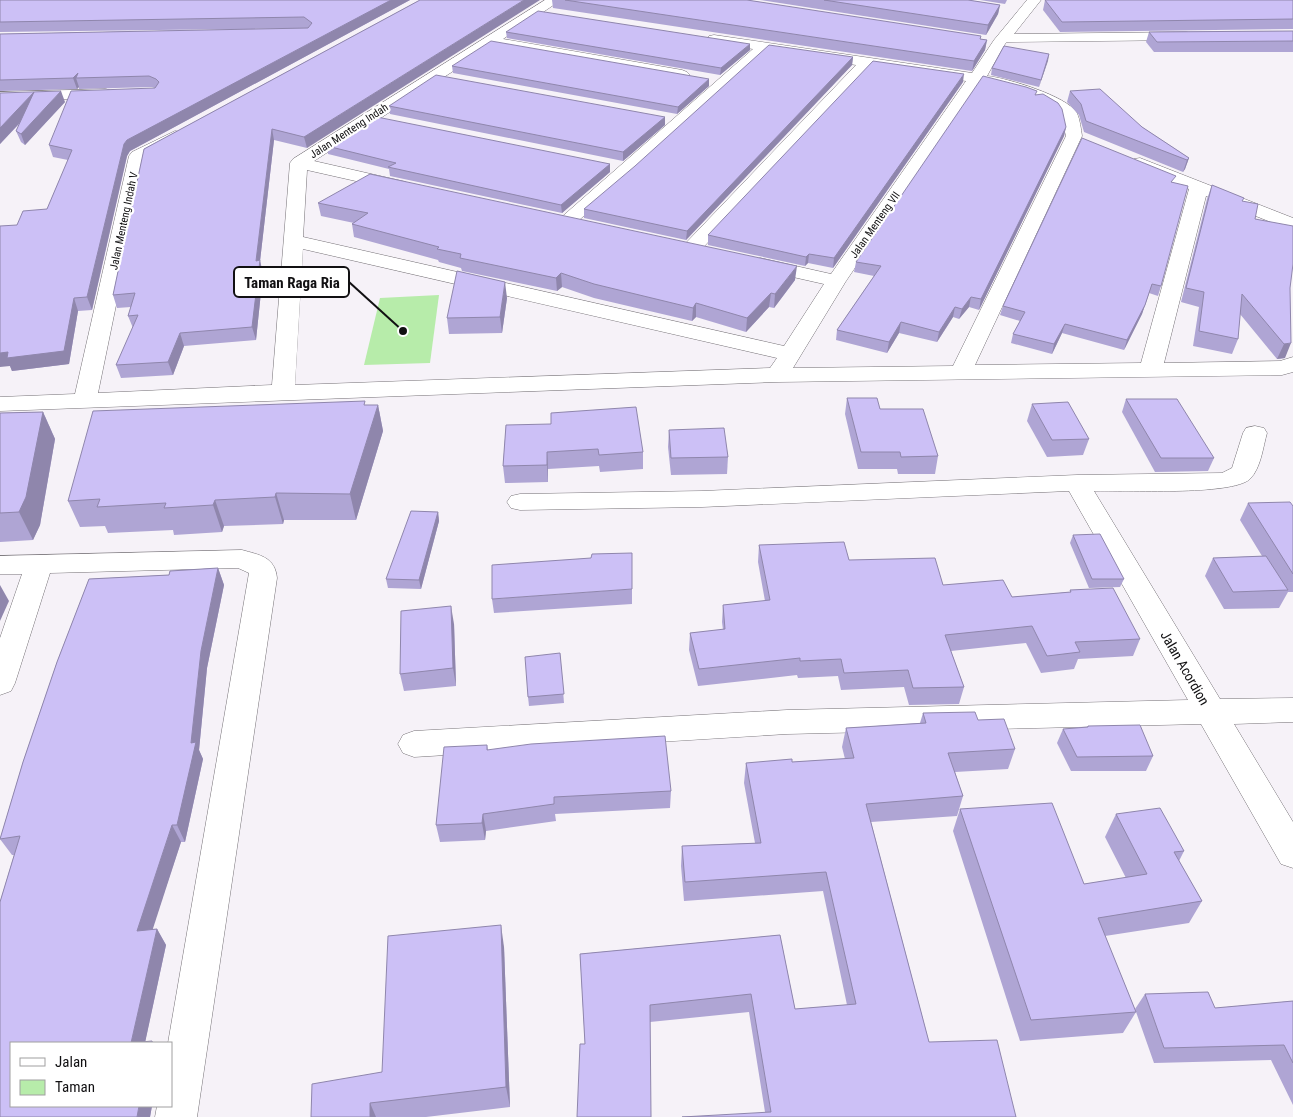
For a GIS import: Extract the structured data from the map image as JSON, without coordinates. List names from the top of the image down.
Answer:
{
  "streets": {
    "street": [
      "Jalan Menteng Indah",
      "Jalan Menteng Indah V",
      "Jalan Menteng VII",
      "Jalan Acordion"
    ]
  },
  "places": ["Taman Raga Ria"],
  "legend": ["Jalan", "Taman"]
}
